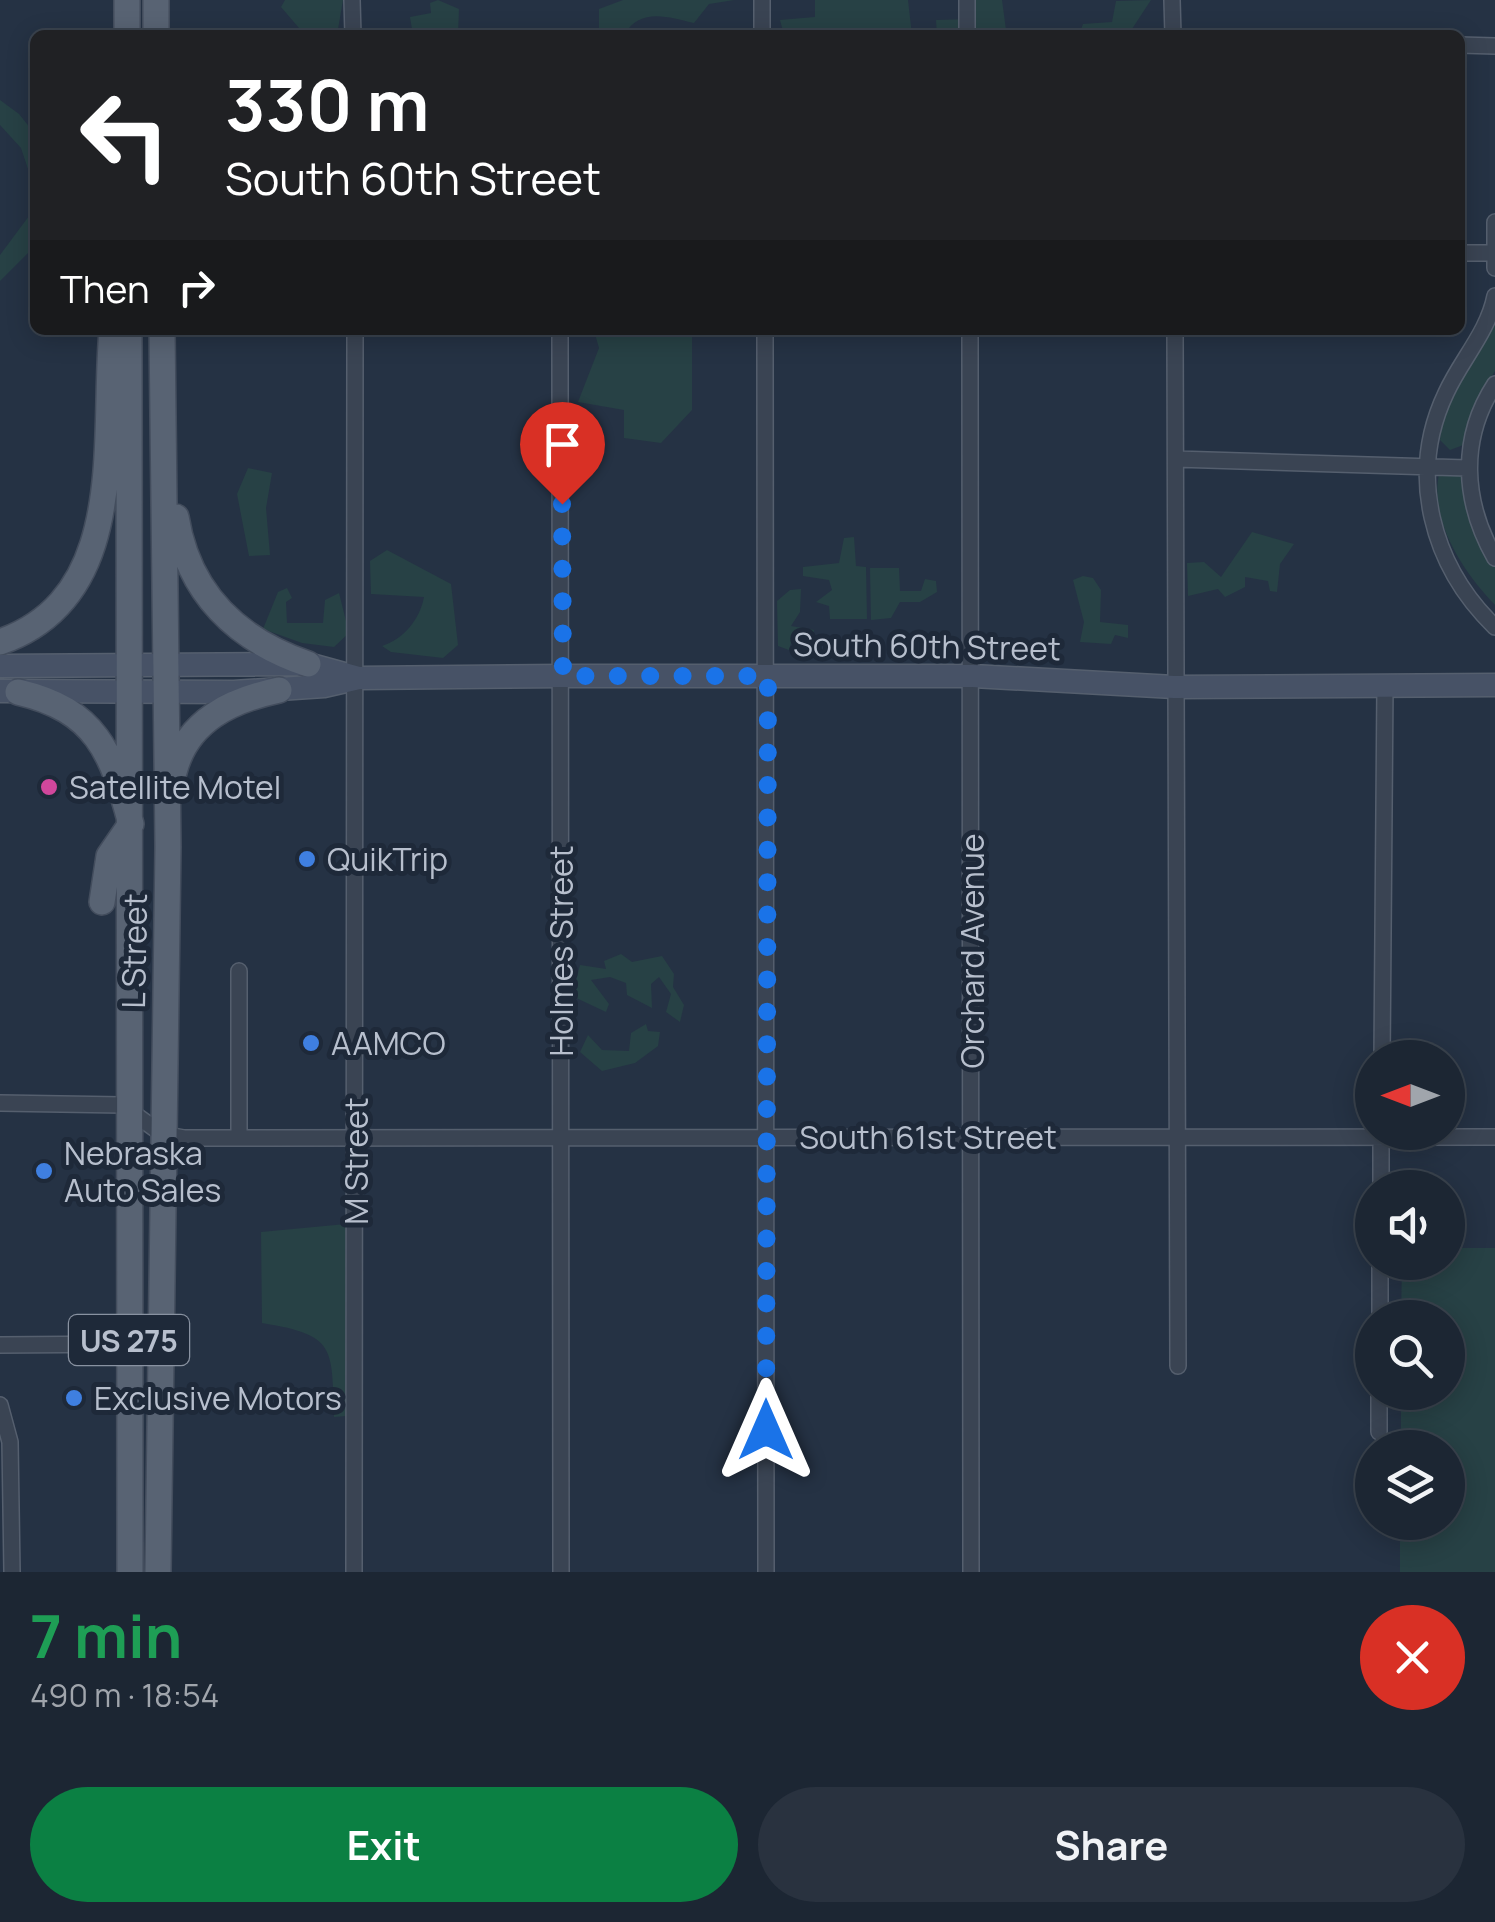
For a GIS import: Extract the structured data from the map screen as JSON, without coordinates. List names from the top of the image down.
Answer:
{
  "streets": {
    "main road": ["South 60th Street", "L Street", "US 275"],
    "street": [
      "Holmes Street",
      "Orchard Avenue",
      "South 61st Street",
      "M Street"
    ]
  },
  "crossings": [
    ["South 60th Street", "L Street"],
    ["South 60th Street", "Holmes Street"],
    ["South 60th Street", "Orchard Avenue"],
    ["South 60th Street", "M Street"],
    ["L Street", "South 61st Street"],
    ["Holmes Street", "South 61st Street"],
    ["Orchard Avenue", "South 61st Street"],
    ["South 61st Street", "M Street"]
  ],
  "places": [
    "Satellite Motel",
    "QuikTrip",
    "AAMCO",
    "Nebraska Auto Sales",
    "Exclusive Motors"
  ],
  "north": "left",
  "page": {
    "turn": ["330 m", "South 60th Street"],
    "then": "Then",
    "heading": ["7 min", "490 m · 18:54"],
    "buttons": ["Exit", "Share"]
  }
}
